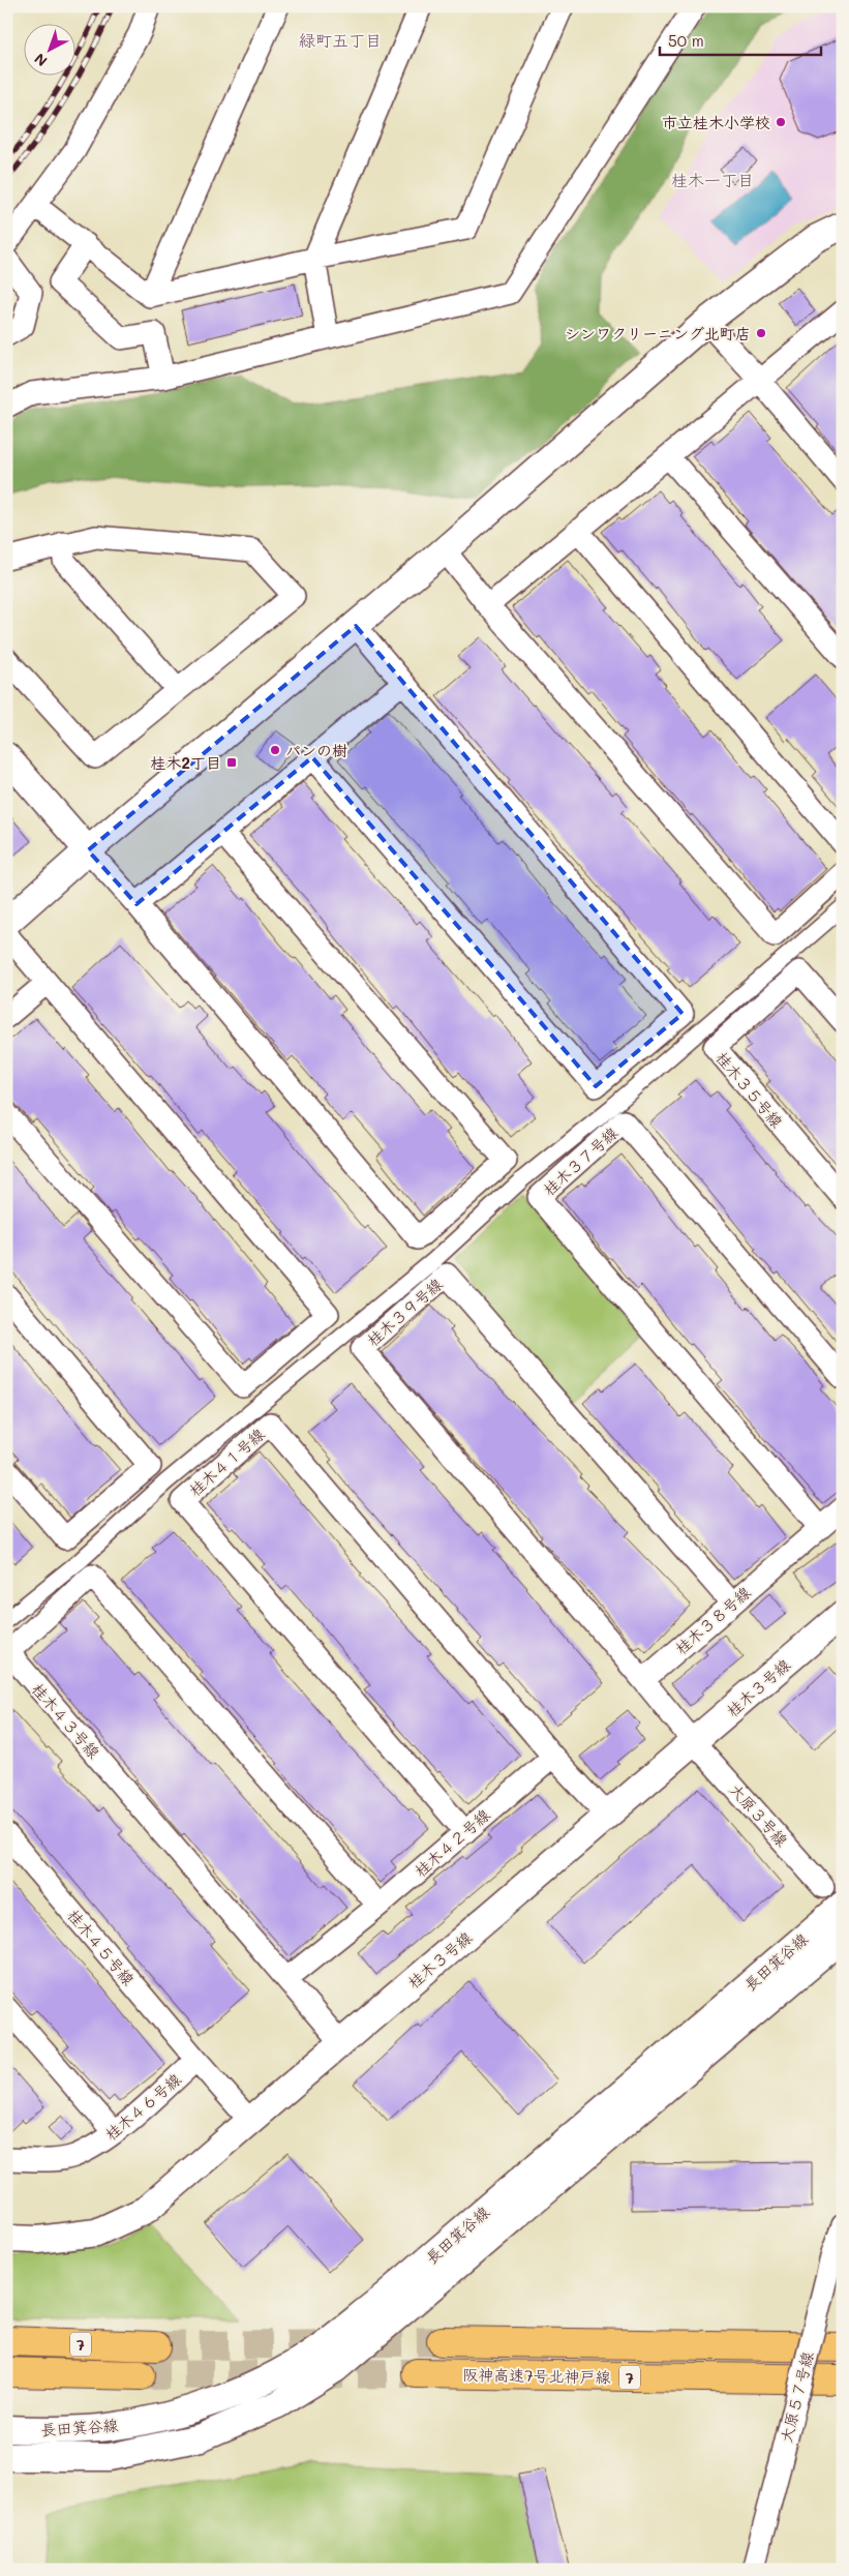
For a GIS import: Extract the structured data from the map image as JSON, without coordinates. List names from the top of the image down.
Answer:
{
  "streets": {
    "highway": ["7", "阪神高速7号北神戸線"],
    "street": [
      "桂木３５号線",
      "桂木３７号線",
      "桂木３９号線",
      "桂木４１号線",
      "桂木３８号線",
      "桂木３号線",
      "桂木４３号線",
      "大原３号線",
      "桂木４２号線",
      "桂木４５号線",
      "長田箕谷線",
      "桂木４６号線",
      "大原５７号線"
    ]
  },
  "crossings": [
    ["桂木３７号線", "桂木３８号線"],
    ["桂木３９号線", "桂木３８号線"],
    ["桂木４１号線", "桂木４２号線"],
    ["桂木３号線", "桂木４３号線"],
    ["桂木３号線", "大原３号線"],
    ["桂木４３号線", "桂木４２号線"],
    ["大原３号線", "長田箕谷線"],
    ["桂木４５号線", "桂木４６号線"]
  ],
  "districts": ["緑町五丁目", "桂木一丁目"],
  "places": {
    "other": ["市立桂木小学校", "シンワクリーニング北町店", "パンの樹"],
    "transit": ["桂木2丁目"]
  },
  "scale_bar": "50 m",
  "north": "bottom left"
}
